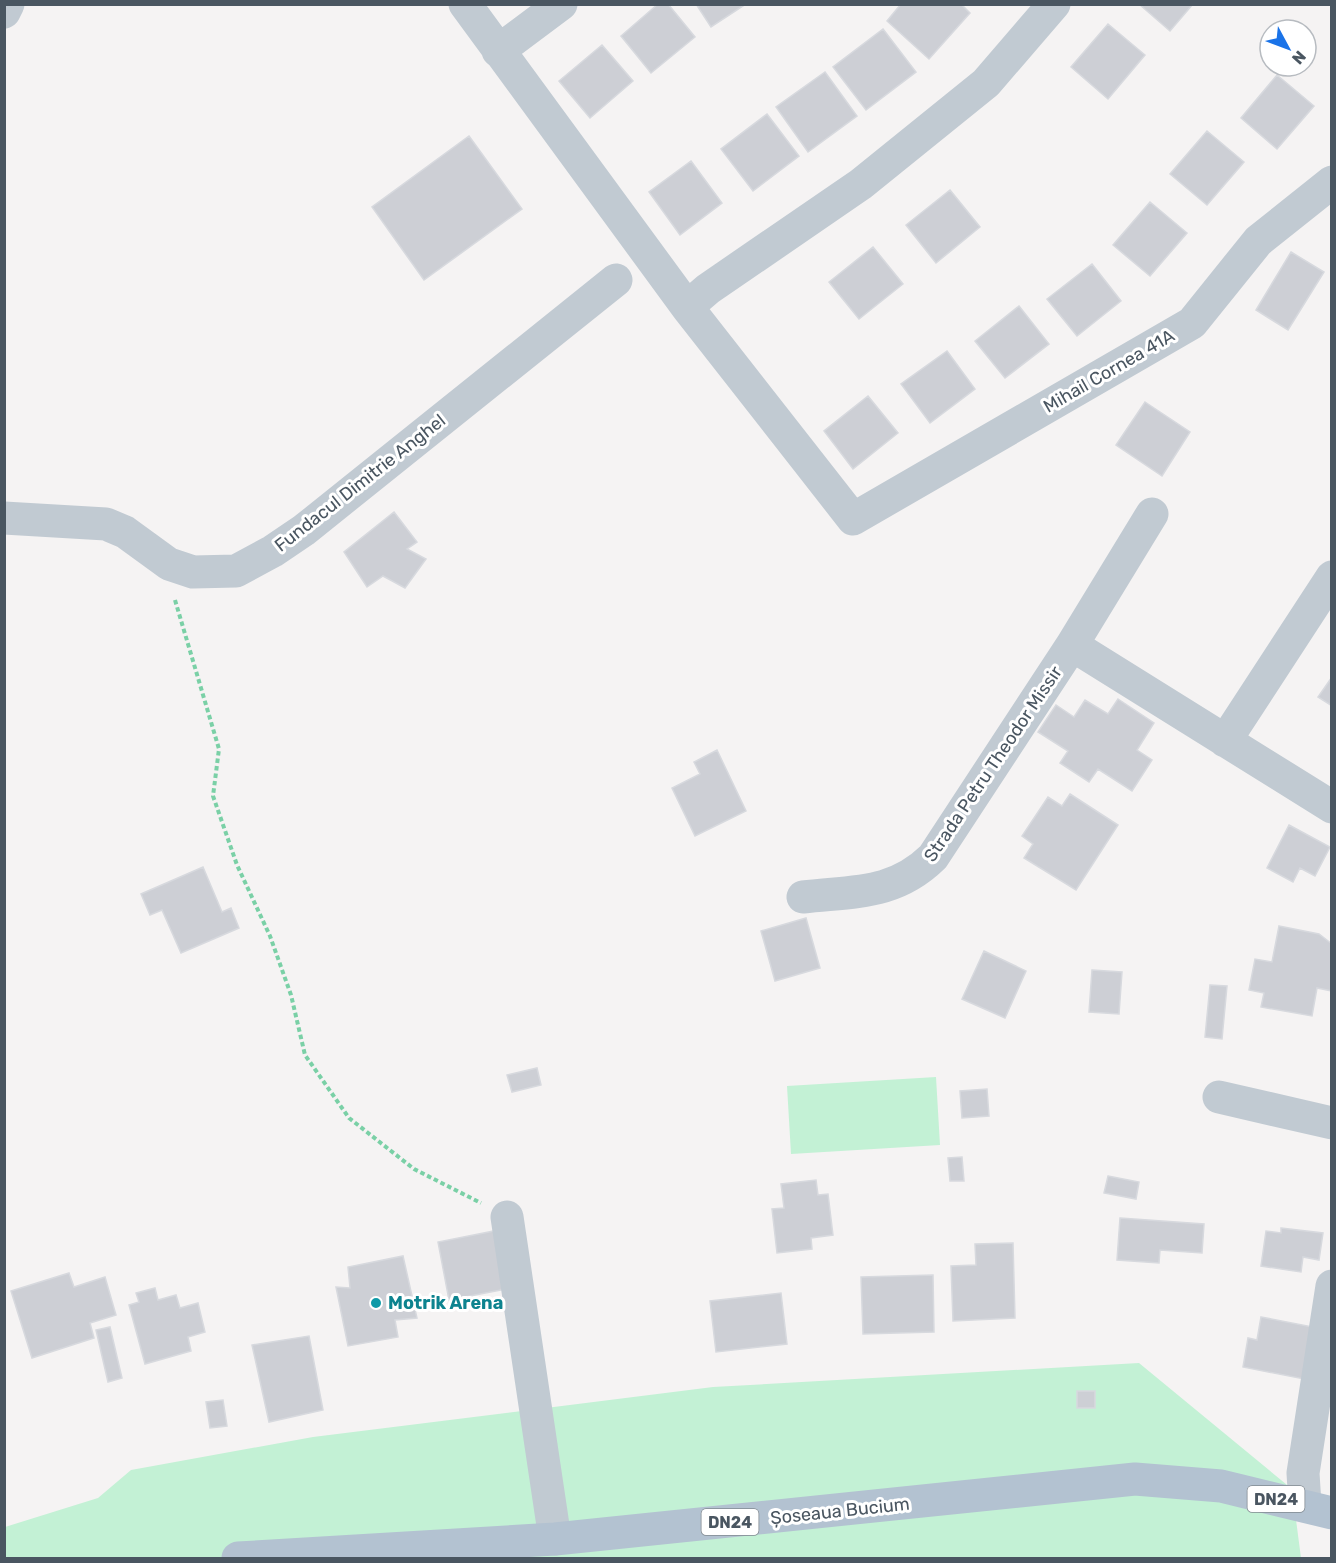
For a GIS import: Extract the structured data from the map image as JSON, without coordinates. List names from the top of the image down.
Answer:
{
  "streets": {
    "main road": ["DN24", "Șoseaua Bucium"],
    "street": ["Mihail Cornea 41A", "Fundacul Dimitrie Anghel", "Strada Petru Theodor Missir"]
  },
  "places": ["Motrik Arena"],
  "north": "bottom right"
}
